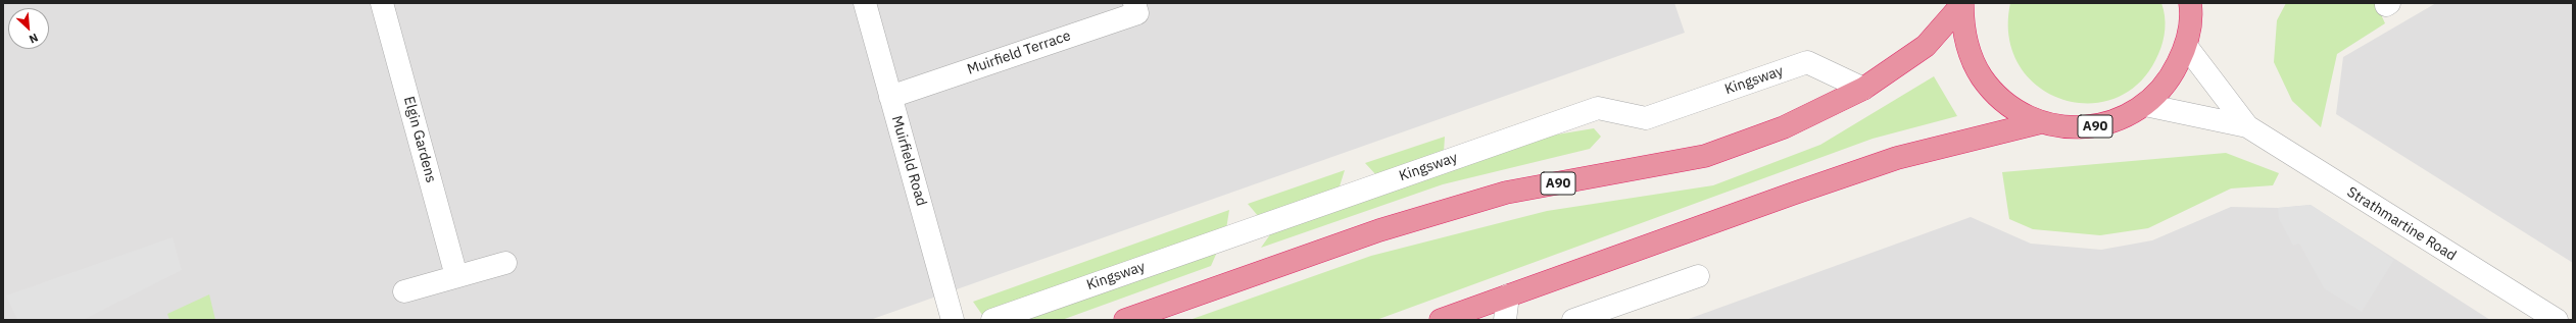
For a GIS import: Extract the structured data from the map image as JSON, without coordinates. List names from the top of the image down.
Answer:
{
  "streets": {
    "highway": ["A90"],
    "street": [
      "Muirfield Terrace",
      "Kingsway",
      "Elgin Gardens",
      "Muirfield Road",
      "Strathmartine Road"
    ]
  },
  "crossings": [
    ["Muirfield Terrace", "Muirfield Road"],
    ["Kingsway", "A90"],
    ["A90", "Strathmartine Road"]
  ],
  "north": "bottom right"
}
